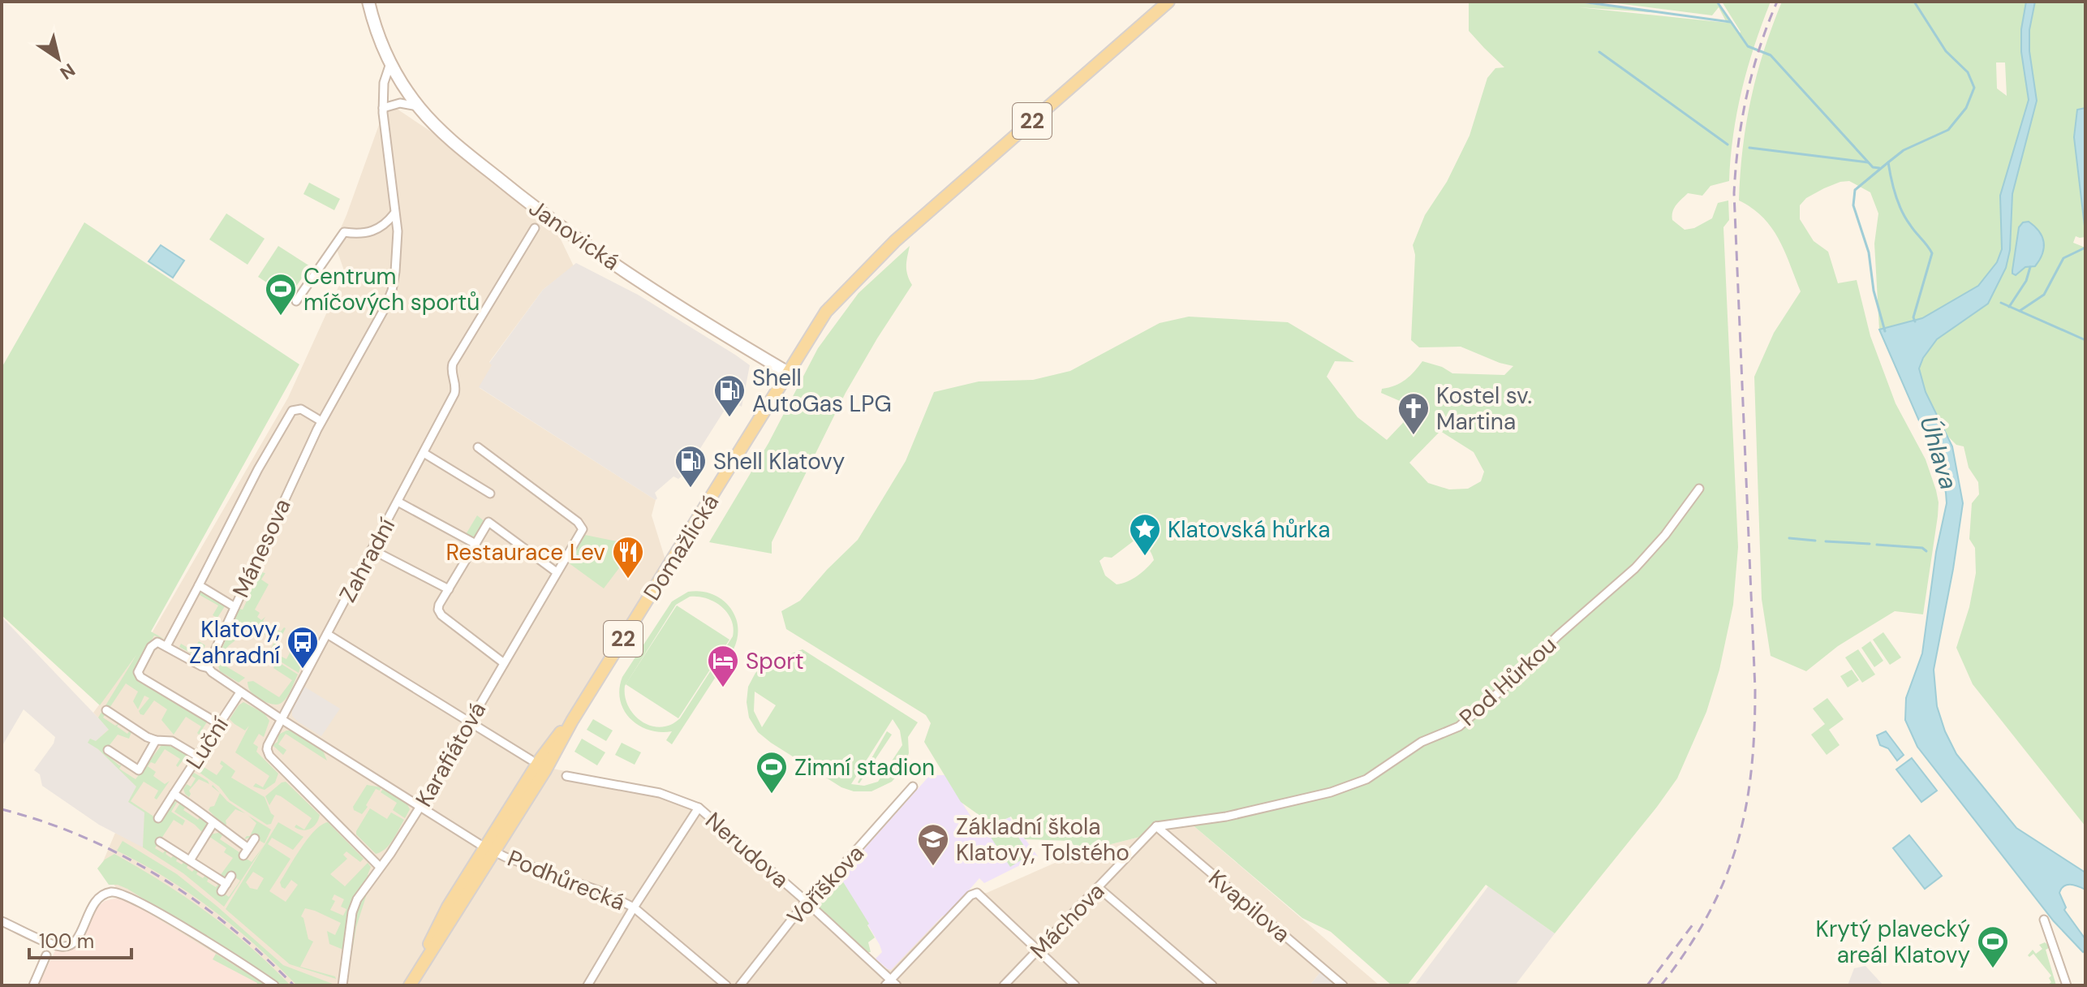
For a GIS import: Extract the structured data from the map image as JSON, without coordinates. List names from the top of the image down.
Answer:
{
  "streets": {
    "main road": ["22", "Janovická", "Domažlická"],
    "street": [
      "Mánesova",
      "Zahradní",
      "Pod Hůrkou",
      "Luční",
      "Karafiátová",
      "Nerudova",
      "Podhůrecká",
      "Voříškova",
      "Kvapilova",
      "Máchova"
    ]
  },
  "crossings": [
    ["22", "Janovická"],
    ["22", "Domažlická"],
    ["Janovická", "Domažlická"],
    ["Janovická", "Mánesova"],
    ["Domažlická", "Podhůrecká"],
    ["Zahradní", "Karafiátová"],
    ["Pod Hůrkou", "Kvapilova"],
    ["Pod Hůrkou", "Máchova"],
    ["Nerudova", "Voříškova"],
    ["Kvapilova", "Máchova"]
  ],
  "water": ["Úhlava"],
  "places": {
    "sports": ["Centrum míčových sportů", "Zimní stadion", "Krytý plavecký areál Klatovy"],
    "fuel station": ["Shell AutoGas LPG", "Shell Klatovy"],
    "church": ["Kostel sv. Martina"],
    "place": ["Klatovská hůrka"],
    "restaurant": ["Restaurace Lev"],
    "bus stop": ["Klatovy, Zahradní"],
    "hotel": ["Sport"],
    "school or university": ["Základní škola Klatovy, Tolstého"]
  },
  "scale_bar": "100 m",
  "north": "bottom right"
}
